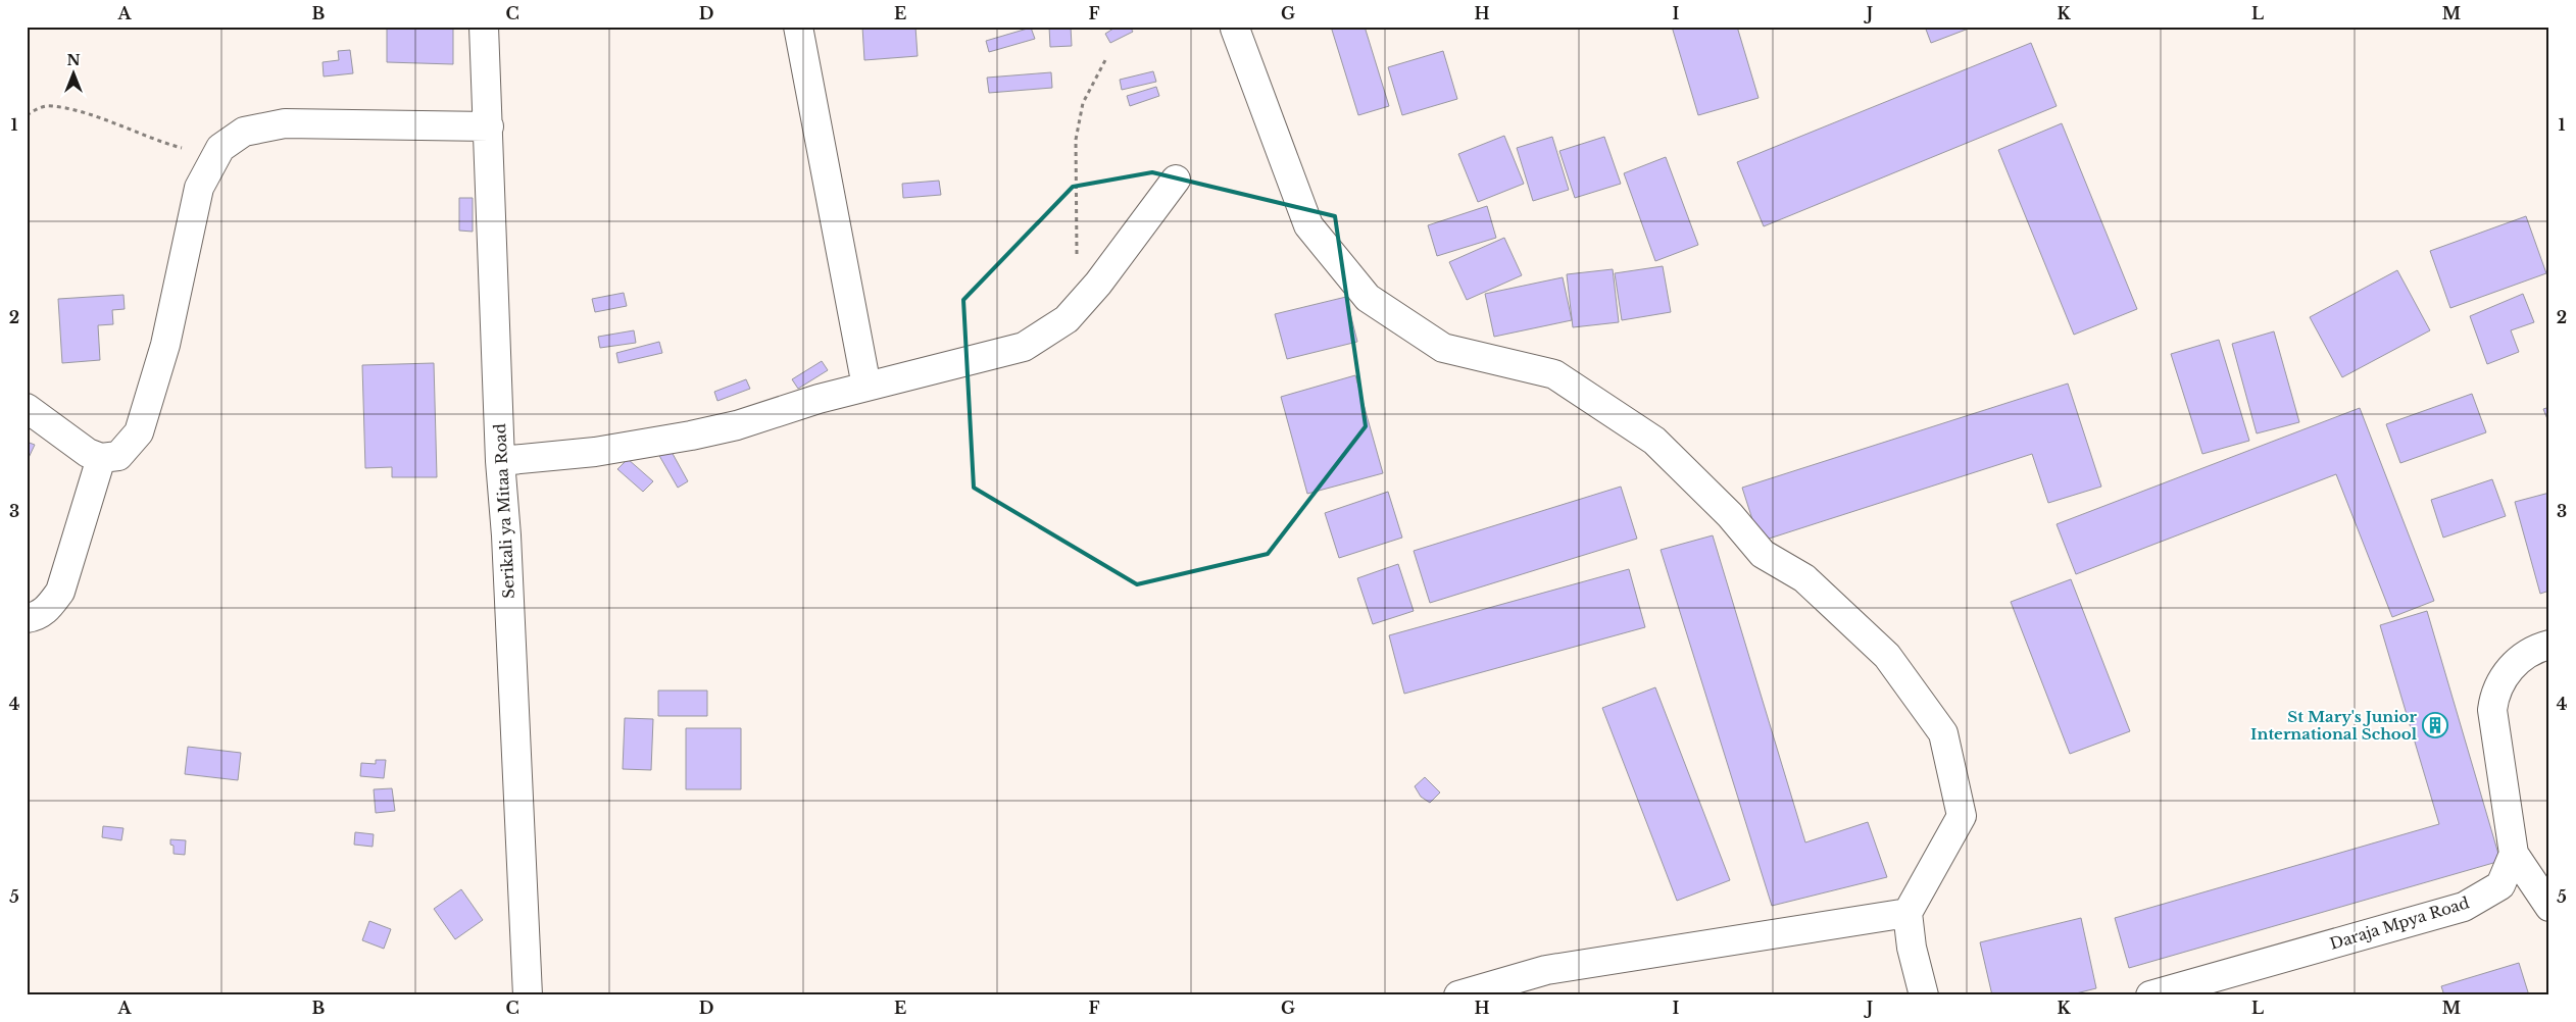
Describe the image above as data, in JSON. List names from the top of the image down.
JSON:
{
  "streets": {
    "street": ["Serikali ya Mitaa Road", "Daraja Mpya Road"]
  },
  "places": {
    "building": ["St Mary's Junior International School"]
  },
  "north": "top",
  "grid": {
    "columns": [
      "A",
      "B",
      "C",
      "D",
      "E",
      "F",
      "G",
      "H",
      "I",
      "J",
      "K",
      "L",
      "M"
    ],
    "rows": [
      "1",
      "2",
      "3",
      "4",
      "5"
    ]
  }
}
